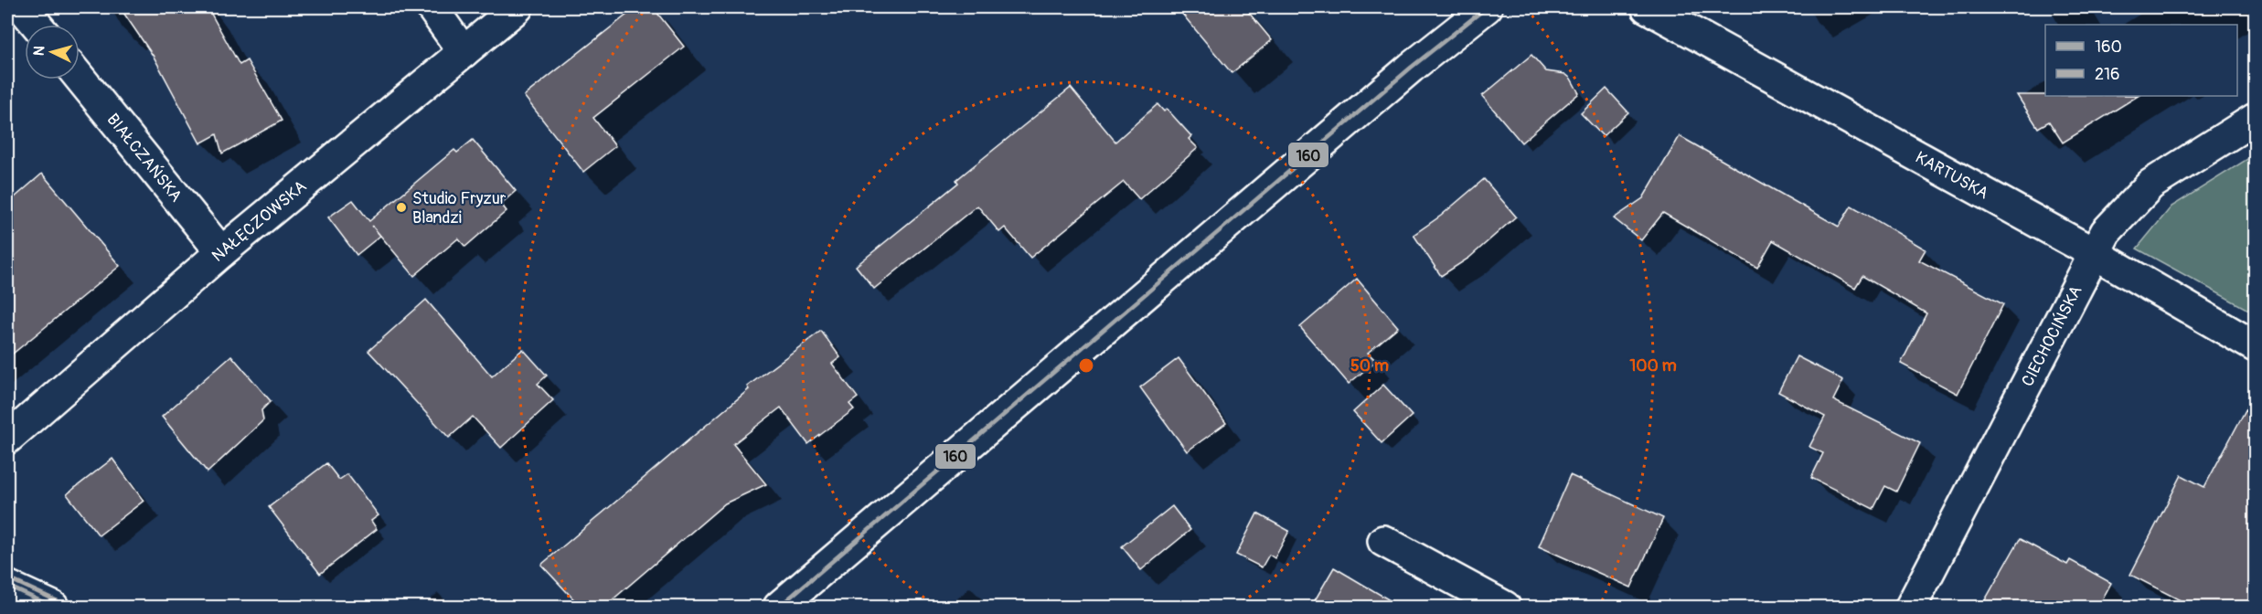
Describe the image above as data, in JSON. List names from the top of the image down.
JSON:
{
  "streets": {
    "street": [
      "BIAŁCZAŃSKA",
      "KARTUSKA",
      "NAŁĘCZOWSKA",
      "CIECHOCIŃSKA"
    ]
  },
  "crossings": [
    ["BIAŁCZAŃSKA", "NAŁĘCZOWSKA"],
    ["KARTUSKA", "CIECHOCIŃSKA"]
  ],
  "places": ["Studio Fryzur Blandzi"],
  "lines": ["transit line 160", "transit line 216"],
  "legend": ["160", "216"],
  "north": "left",
  "rings": ["50 m", "100 m"]
}
